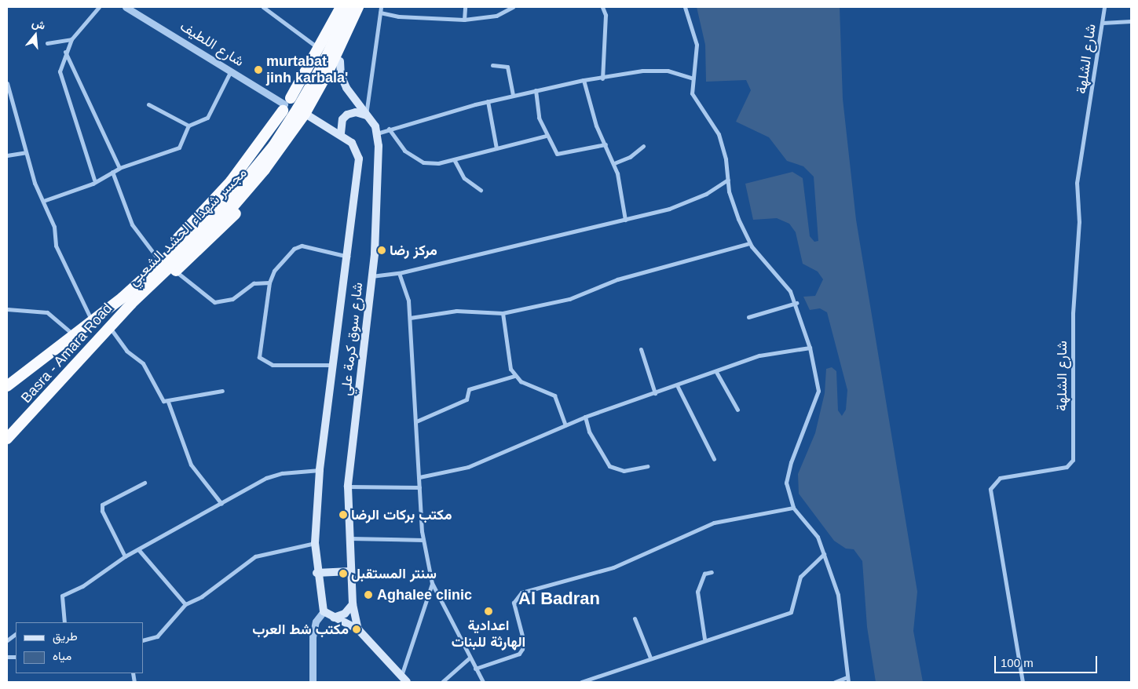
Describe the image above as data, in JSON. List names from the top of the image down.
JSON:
{
  "streets": {
    "highway": ["مجسر شهداء الحشد الشعبي", "Basra - Amara Road"],
    "main road": ["شارع سوق كرمة علي"],
    "street": ["شارع اللطيف", "شارع الشلهة"]
  },
  "crossings": [
    ["مجسر شهداء الحشد الشعبي", "Basra - Amara Road"]
  ],
  "districts": ["Al Badran"],
  "places": [
    "murtabat jinh karbala'",
    "مركز رضا",
    "مكتب بركات الرضا",
    "سنتر المستقبل",
    "Aghalee clinic",
    "اعدادية الهارثة للبنات",
    "مكتب شط العرب"
  ],
  "legend": ["طريق", "مياه"],
  "scale_bar": "100 m",
  "north": "top"
}
